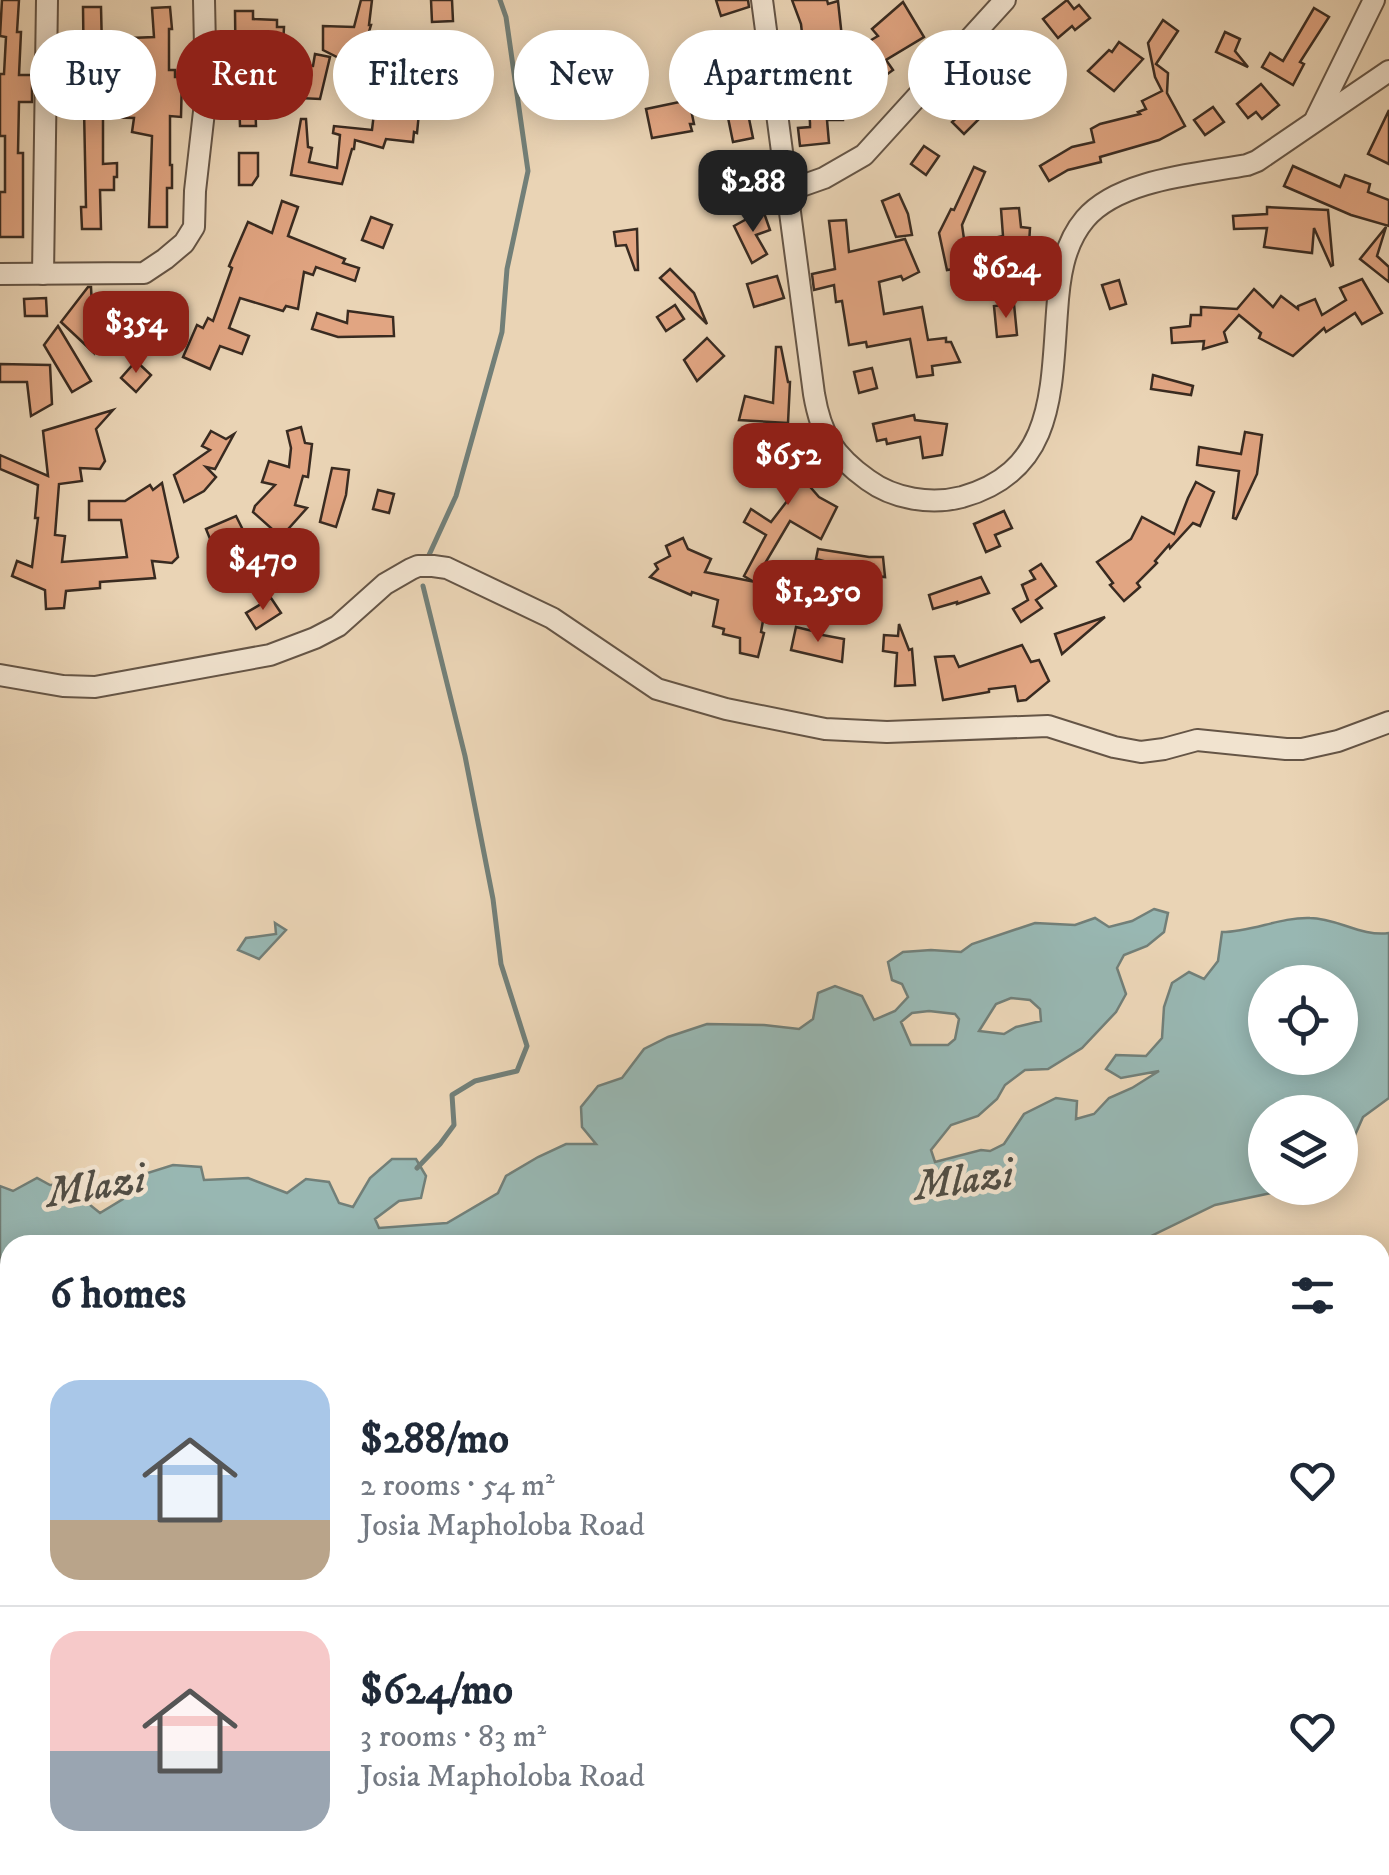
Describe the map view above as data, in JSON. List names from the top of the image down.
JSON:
{
  "water": ["Mlazi"],
  "page": {
    "chip": [
      "Buy",
      "Rent",
      "Filters",
      "New",
      "Apartment",
      "House"
    ],
    "price": [
      "$288",
      "$624",
      "$354",
      "$652",
      "$470",
      "$1,250"
    ],
    "heading": "6 homes",
    "list": [
      {
        "name": "$288/mo",
        "note": "2 rooms · 54 m² · Josia Mapholoba Road"
      },
      {
        "name": "$624/mo",
        "note": "3 rooms · 83 m² · Josia Mapholoba Road"
      }
    ]
  }
}
